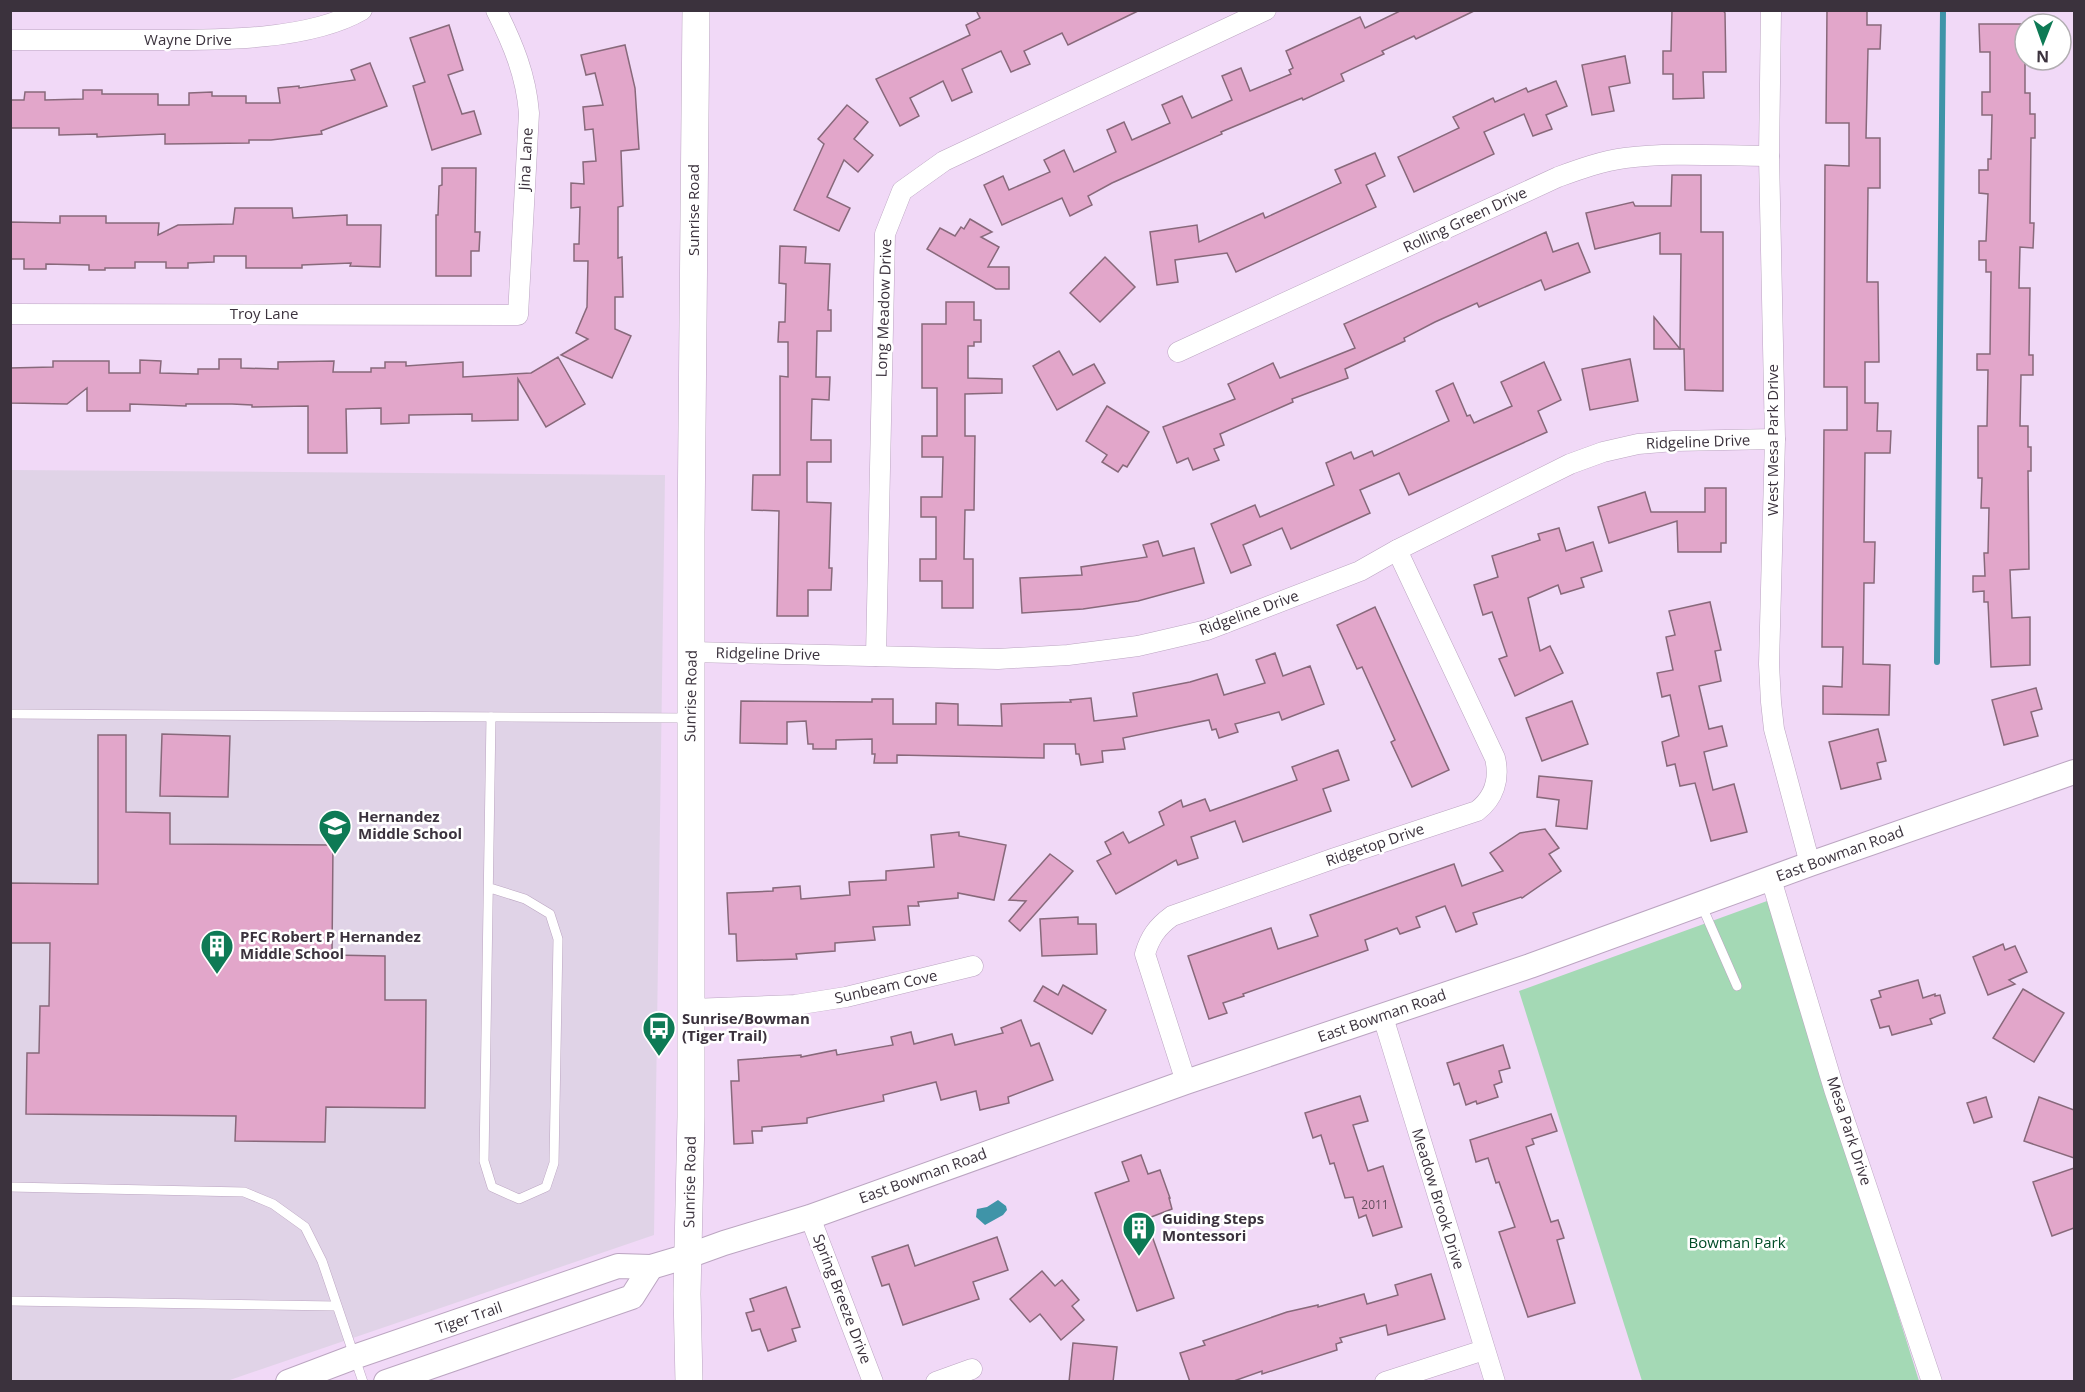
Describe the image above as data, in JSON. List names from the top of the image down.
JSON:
{
  "streets": {
    "main road": ["Sunrise Road"],
    "street": [
      "Wayne Drive",
      "Jina Lane",
      "Rolling Green Drive",
      "Long Meadow Drive",
      "Troy Lane",
      "West Mesa Park Drive",
      "Ridgeline Drive",
      "Ridgetop Drive",
      "East Bowman Road",
      "Sunbeam Cove",
      "Mesa Park Drive",
      "Meadow Brook Drive",
      "Spring Breeze Drive",
      "Tiger Trail"
    ]
  },
  "crossings": [
    ["Jina Lane", "Troy Lane"],
    ["Sunrise Road", "Ridgeline Drive"],
    ["Sunrise Road", "East Bowman Road"],
    ["Sunrise Road", "Sunbeam Cove"],
    ["Sunrise Road", "Tiger Trail"],
    ["Rolling Green Drive", "West Mesa Park Drive"],
    ["Long Meadow Drive", "Ridgeline Drive"],
    ["West Mesa Park Drive", "Ridgeline Drive"],
    ["West Mesa Park Drive", "East Bowman Road"],
    ["Ridgeline Drive", "Ridgetop Drive"],
    ["Ridgetop Drive", "East Bowman Road"],
    ["East Bowman Road", "Mesa Park Drive"],
    ["East Bowman Road", "Meadow Brook Drive"],
    ["East Bowman Road", "Spring Breeze Drive"],
    ["East Bowman Road", "Tiger Trail"]
  ],
  "parks": ["Bowman Park"],
  "places": {
    "school or university": ["Hernandez Middle School"],
    "building": ["PFC Robert P Hernandez Middle School", "Guiding Steps Montessori"],
    "bus stop": ["Sunrise/Bowman (Tiger Trail)"]
  },
  "house_numbers": ["2011"],
  "north": "bottom"
}
